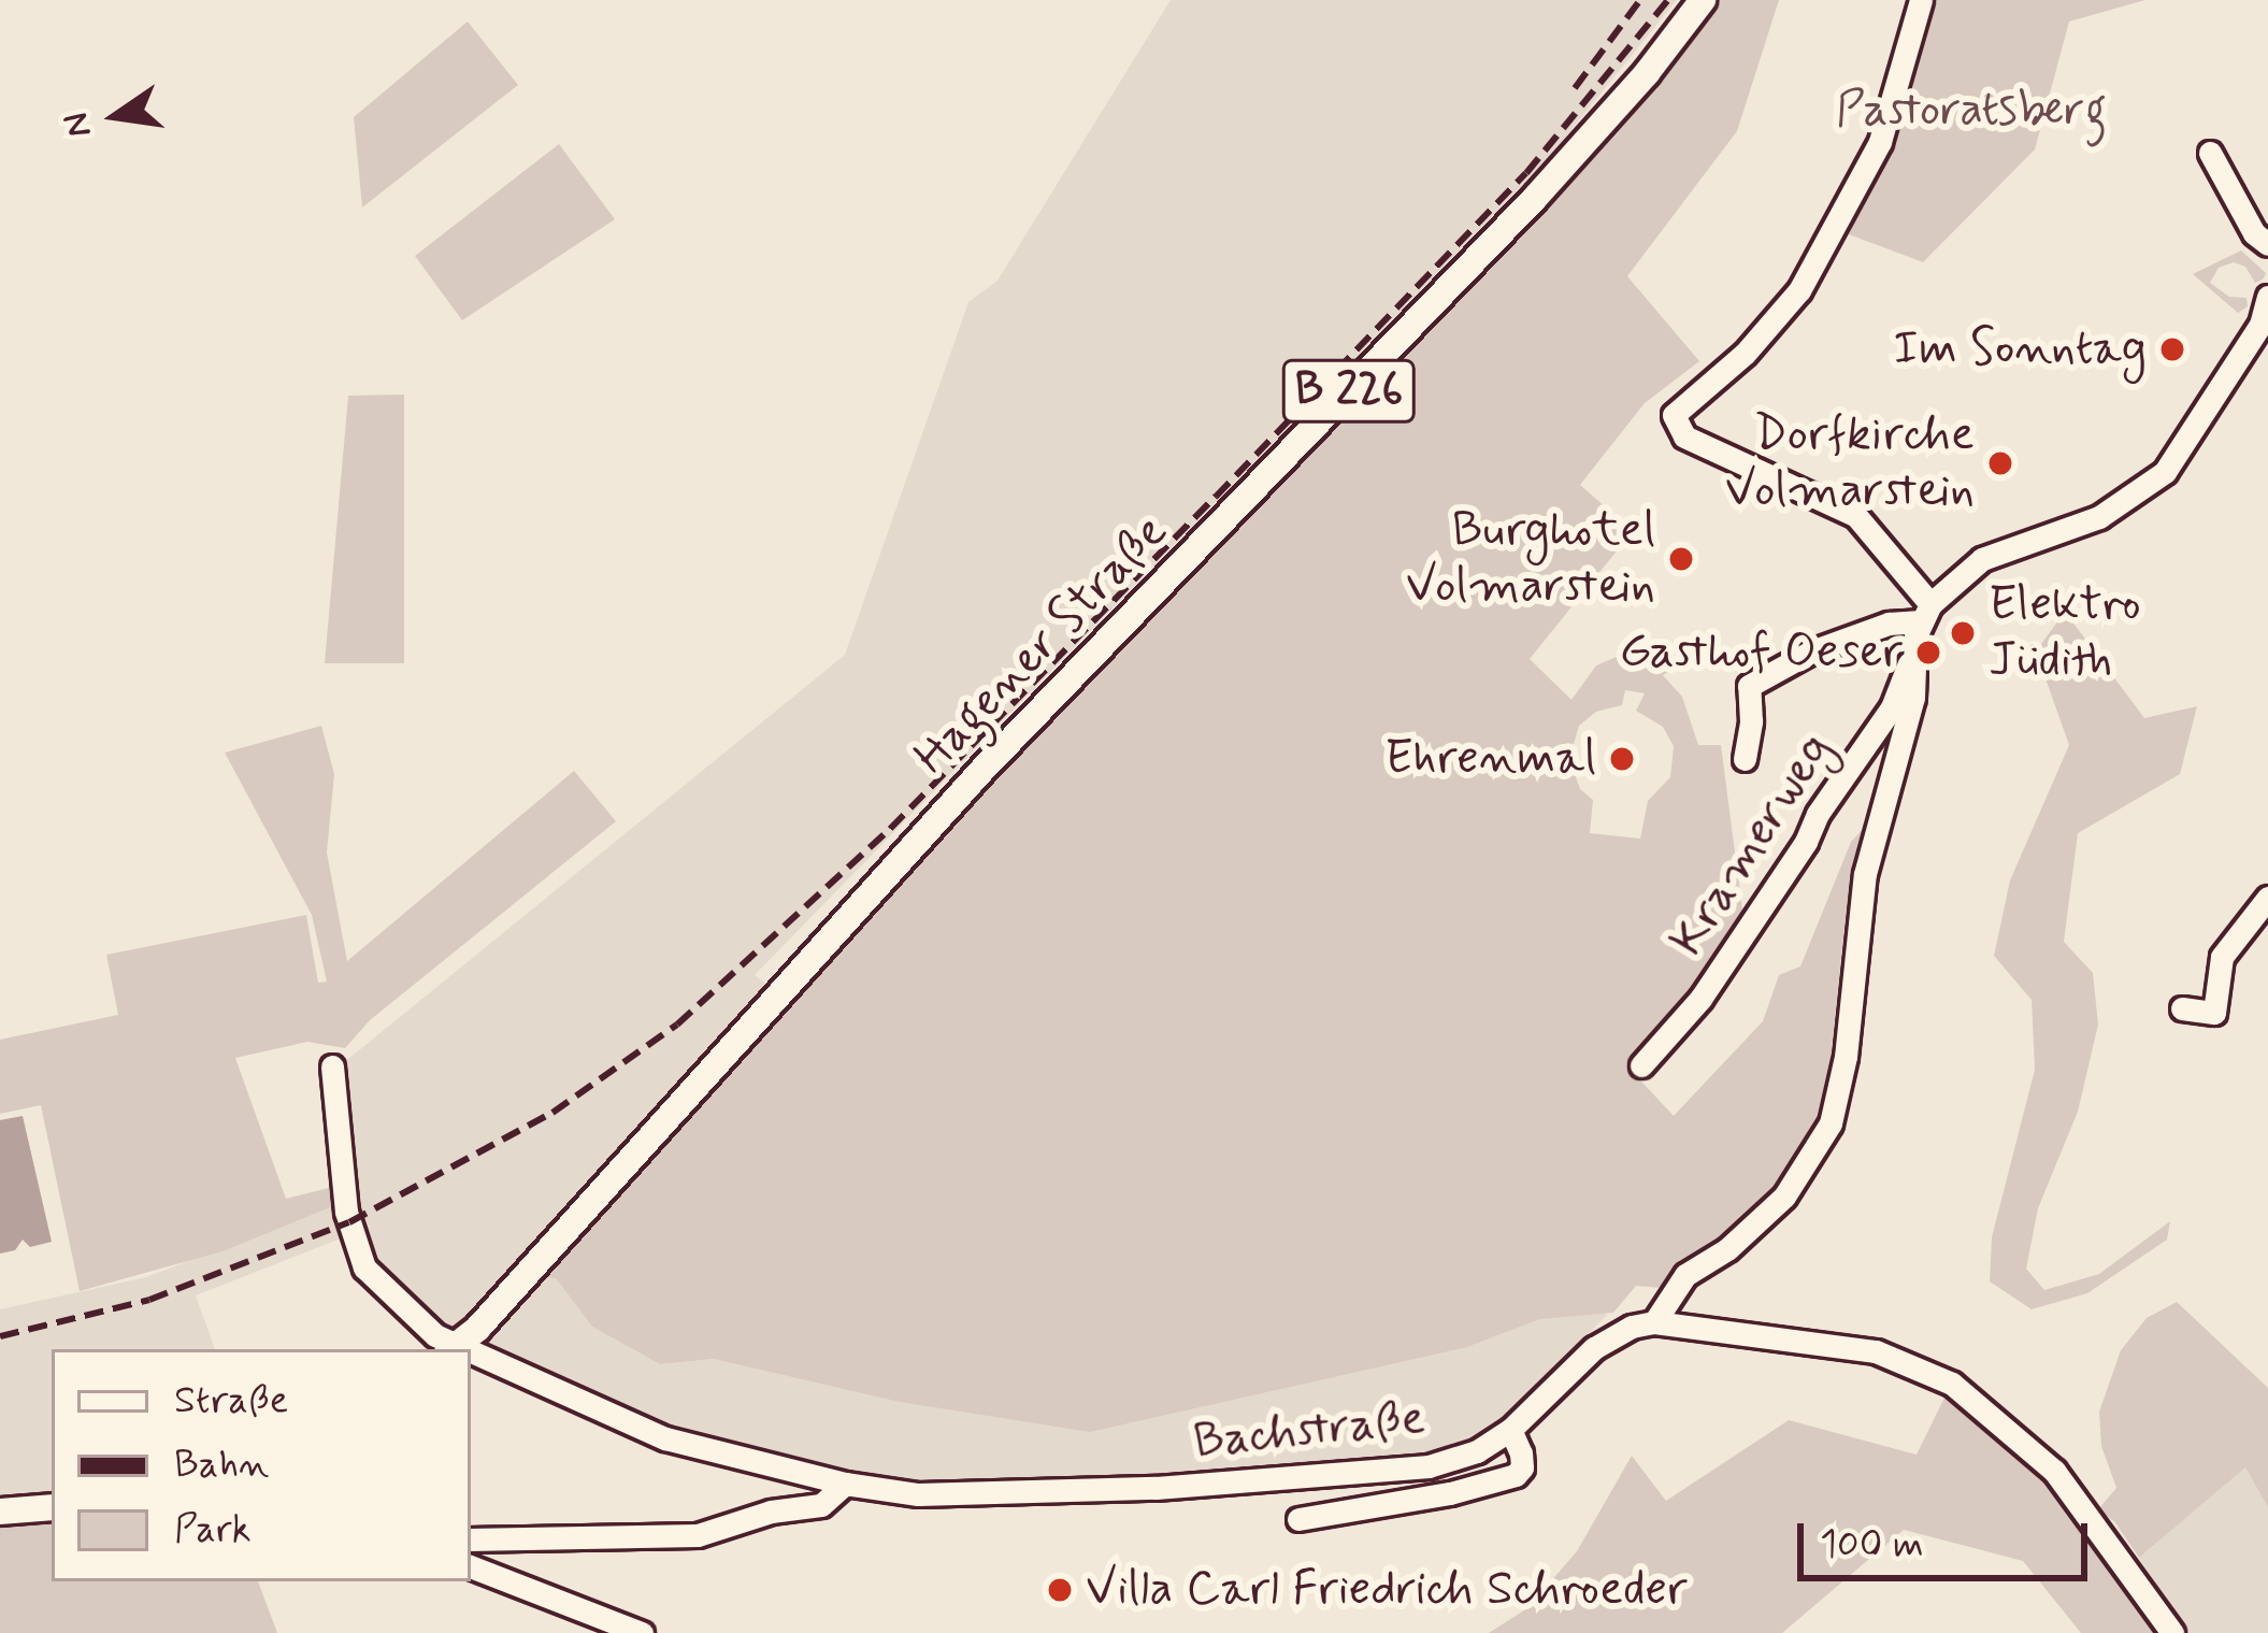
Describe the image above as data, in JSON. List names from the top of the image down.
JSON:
{
  "streets": {
    "main road": ["B 226", "Hagener Straße"],
    "street": ["Kramerweg", "Bachstraße"]
  },
  "crossings": [
    ["Hagener Straße", "Bachstraße"]
  ],
  "parks": ["Pastoratsberg"],
  "places": [
    "Im Sonntag",
    "Dorfkirche Volmarstein",
    "Burghotel Volmarstein",
    "Elektro Jüdith",
    "Gasthof Oeser",
    "Ehrenmal",
    "Villa Carl Friedrich Schroeder"
  ],
  "legend": ["Straße", "Bahn", "Park"],
  "scale_bar": "100 m",
  "north": "left"
}
